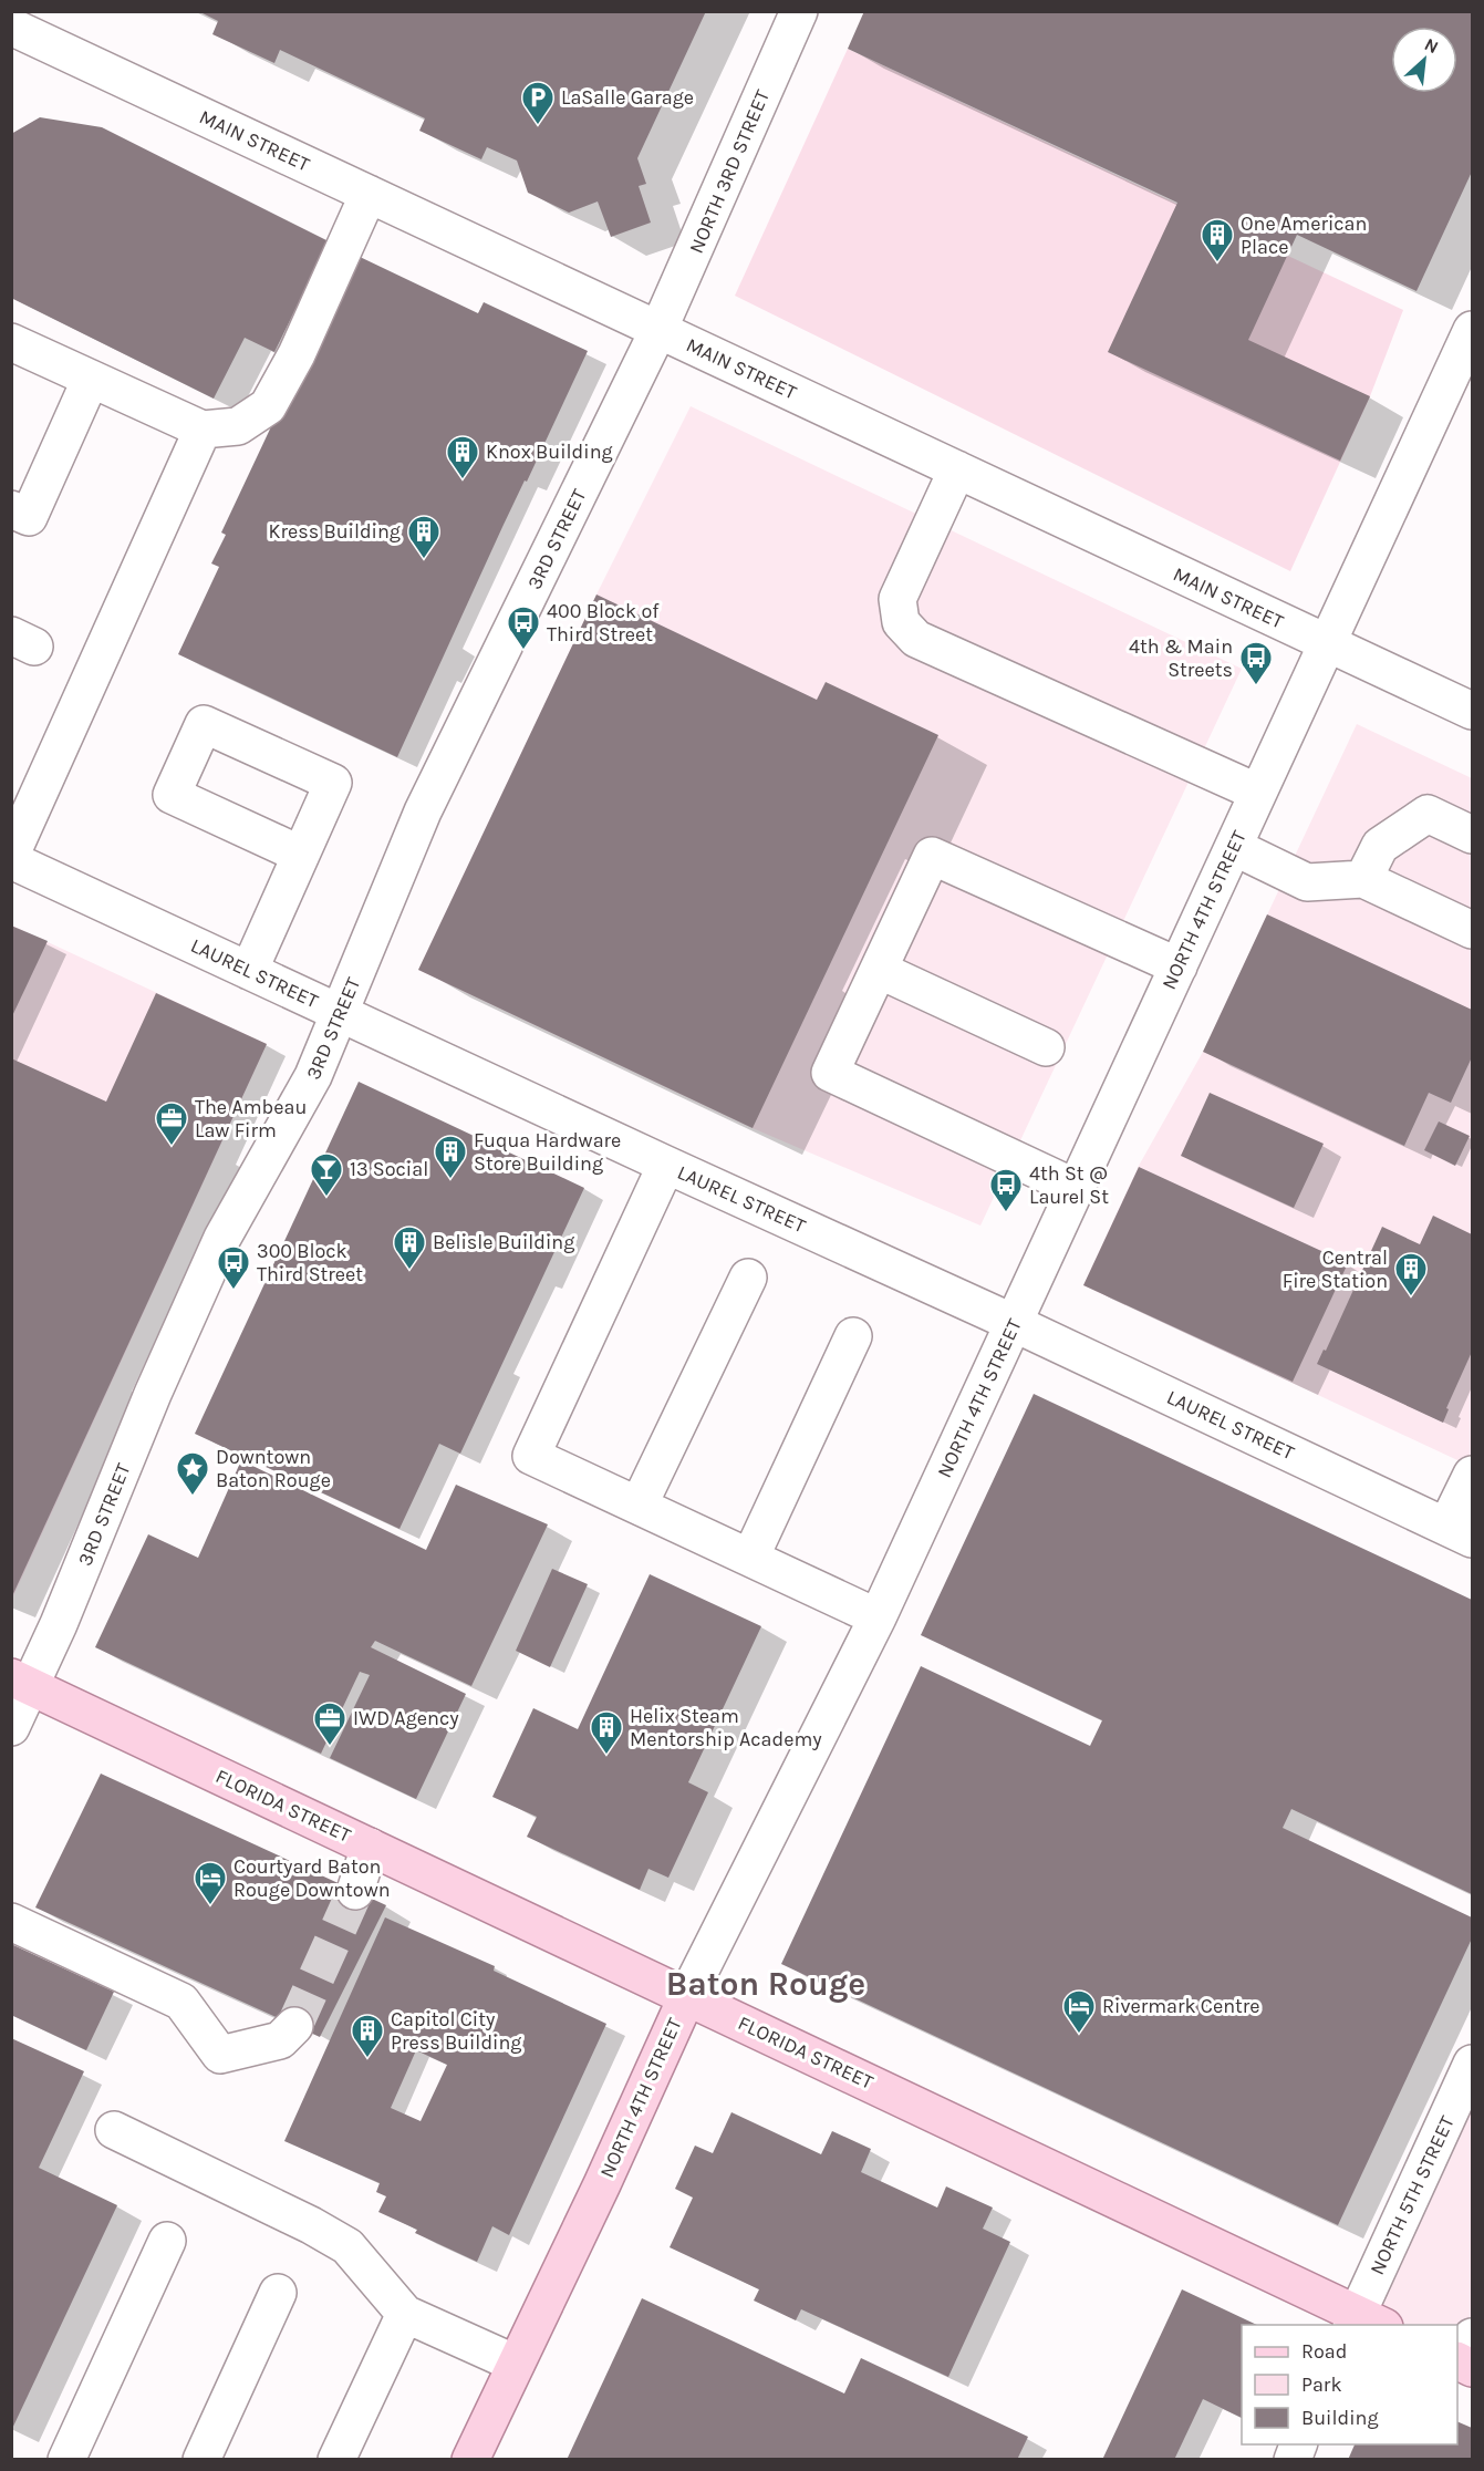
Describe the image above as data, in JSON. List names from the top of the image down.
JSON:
{
  "streets": {
    "main road": ["NORTH 4TH STREET", "FLORIDA STREET"],
    "street": [
      "MAIN STREET",
      "NORTH 3RD STREET",
      "3RD STREET",
      "LAUREL STREET",
      "NORTH 5TH STREET"
    ]
  },
  "crossings": [
    ["MAIN STREET", "NORTH 3RD STREET"],
    ["MAIN STREET", "3RD STREET"],
    ["MAIN STREET", "NORTH 4TH STREET"],
    ["NORTH 3RD STREET", "3RD STREET"],
    ["3RD STREET", "LAUREL STREET"],
    ["3RD STREET", "FLORIDA STREET"],
    ["NORTH 4TH STREET", "LAUREL STREET"],
    ["NORTH 4TH STREET", "FLORIDA STREET"],
    ["FLORIDA STREET", "NORTH 5TH STREET"]
  ],
  "districts": ["Baton Rouge"],
  "places": {
    "parking": ["LaSalle Garage"],
    "building": [
      "One American Place",
      "Knox Building",
      "Kress Building",
      "Fuqua Hardware Store Building",
      "Belisle Building",
      "Central Fire Station",
      "Helix Steam Mentorship Academy",
      "Capitol City Press Building"
    ],
    "bus stop": [
      "400 Block of Third Street",
      "4th & Main Streets",
      "4th St @ Laurel St",
      "300 Block Third Street"
    ],
    "office": ["The Ambeau Law Firm", "IWD Agency"],
    "bar": ["13 Social"],
    "place": ["Downtown Baton Rouge"],
    "hotel": ["Courtyard Baton Rouge Downtown", "Rivermark Centre"]
  },
  "legend": ["Road", "Park", "Building"],
  "north": "top right"
}
